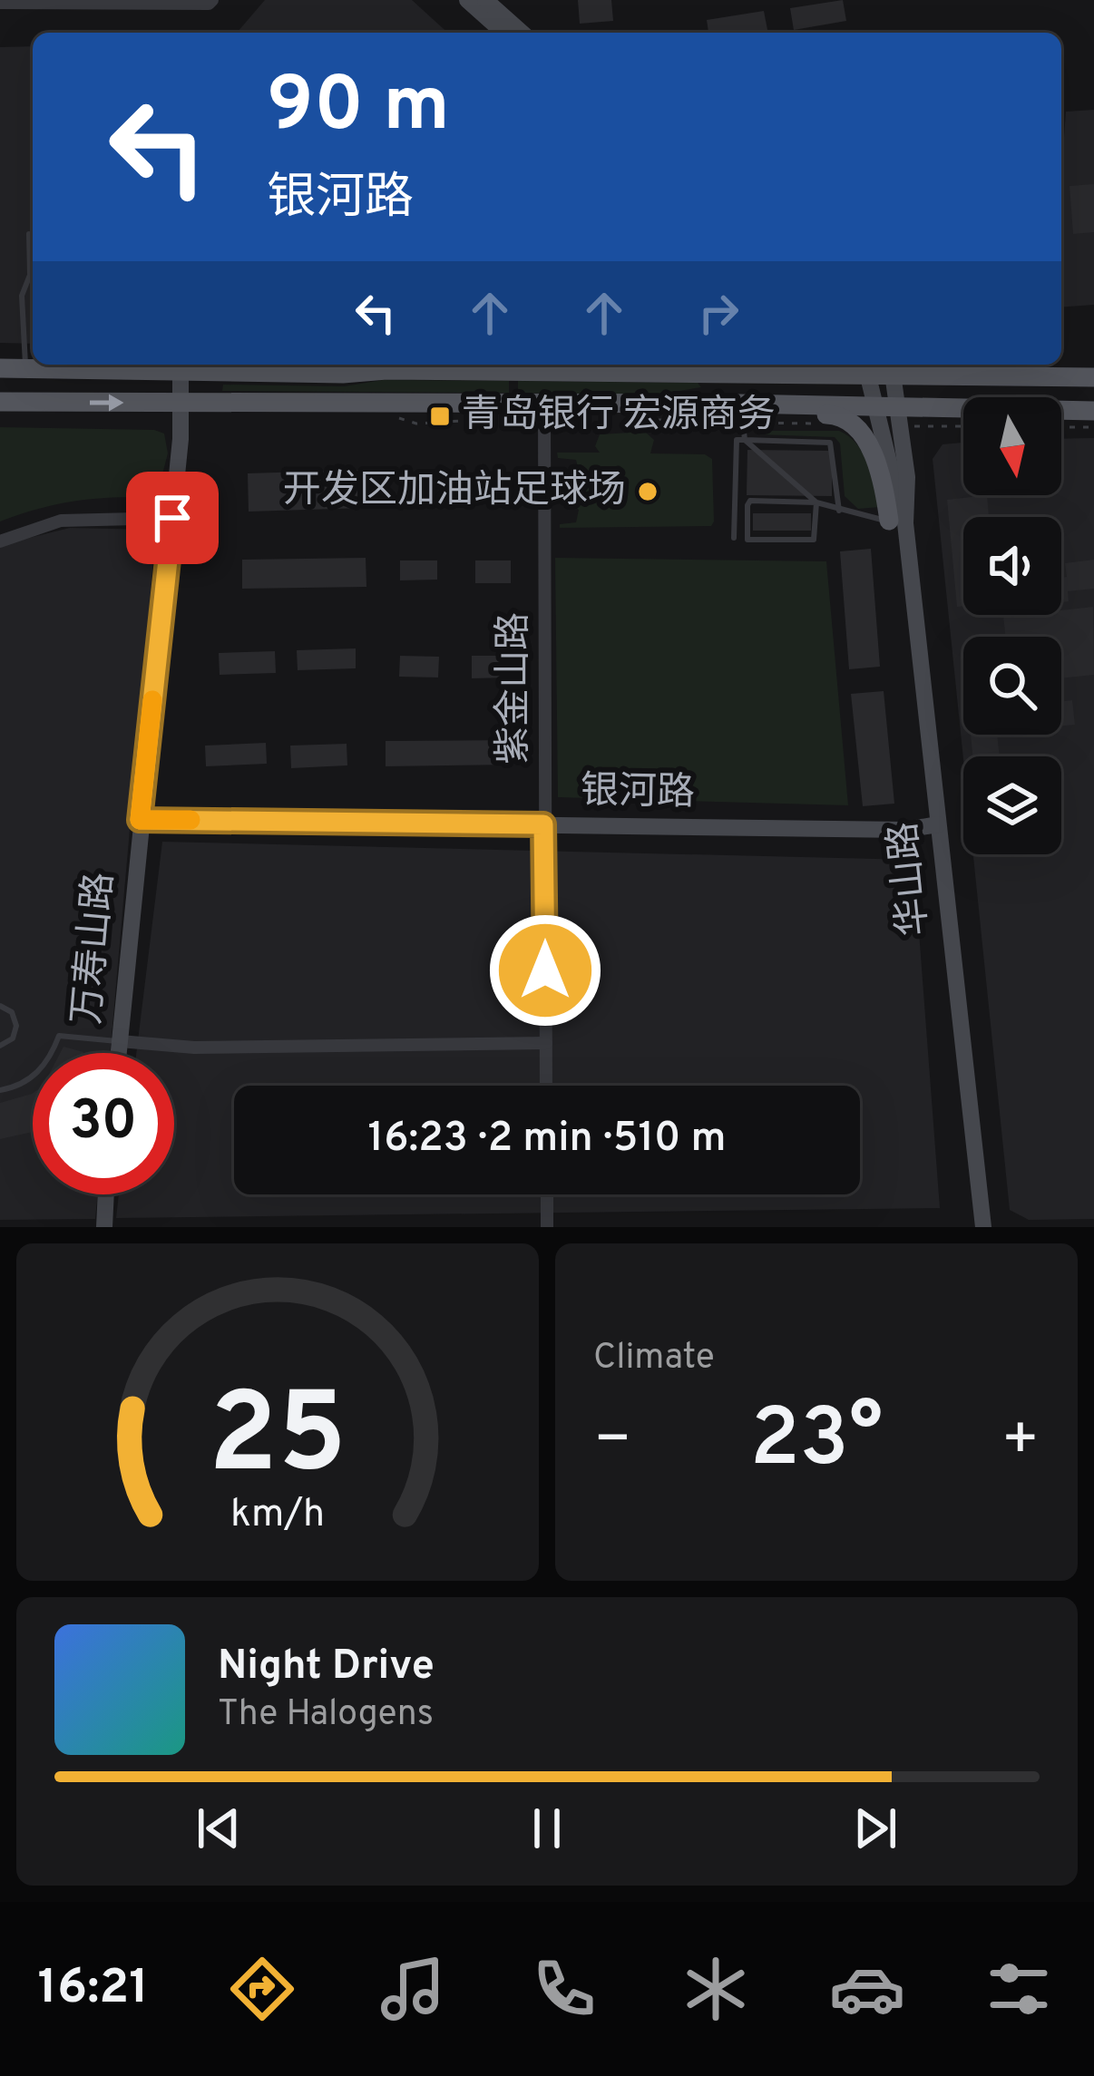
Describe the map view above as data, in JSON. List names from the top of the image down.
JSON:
{
  "streets": {
    "street": [
      "紫金山路",
      "银河路",
      "华山路",
      "万寿山路"
    ]
  },
  "crossings": [
    ["紫金山路", "银河路"],
    ["银河路", "华山路"],
    ["银河路", "万寿山路"]
  ],
  "places": {
    "transit": ["青岛银行 宏源商务"],
    "other": ["开发区加油站足球场"]
  },
  "north": "bottom",
  "page": {
    "turn": ["90 m", "银河路"],
    "limit": "30",
    "trip": "16:23 · 2 min · 510 m",
    "tile": "Climate",
    "heat": ["−", "23°", "+"],
    "song": ["Night Drive", "The Halogens"],
    "tabs": "16:21",
    "gauge": ["25", "km/h"]
  }
}
